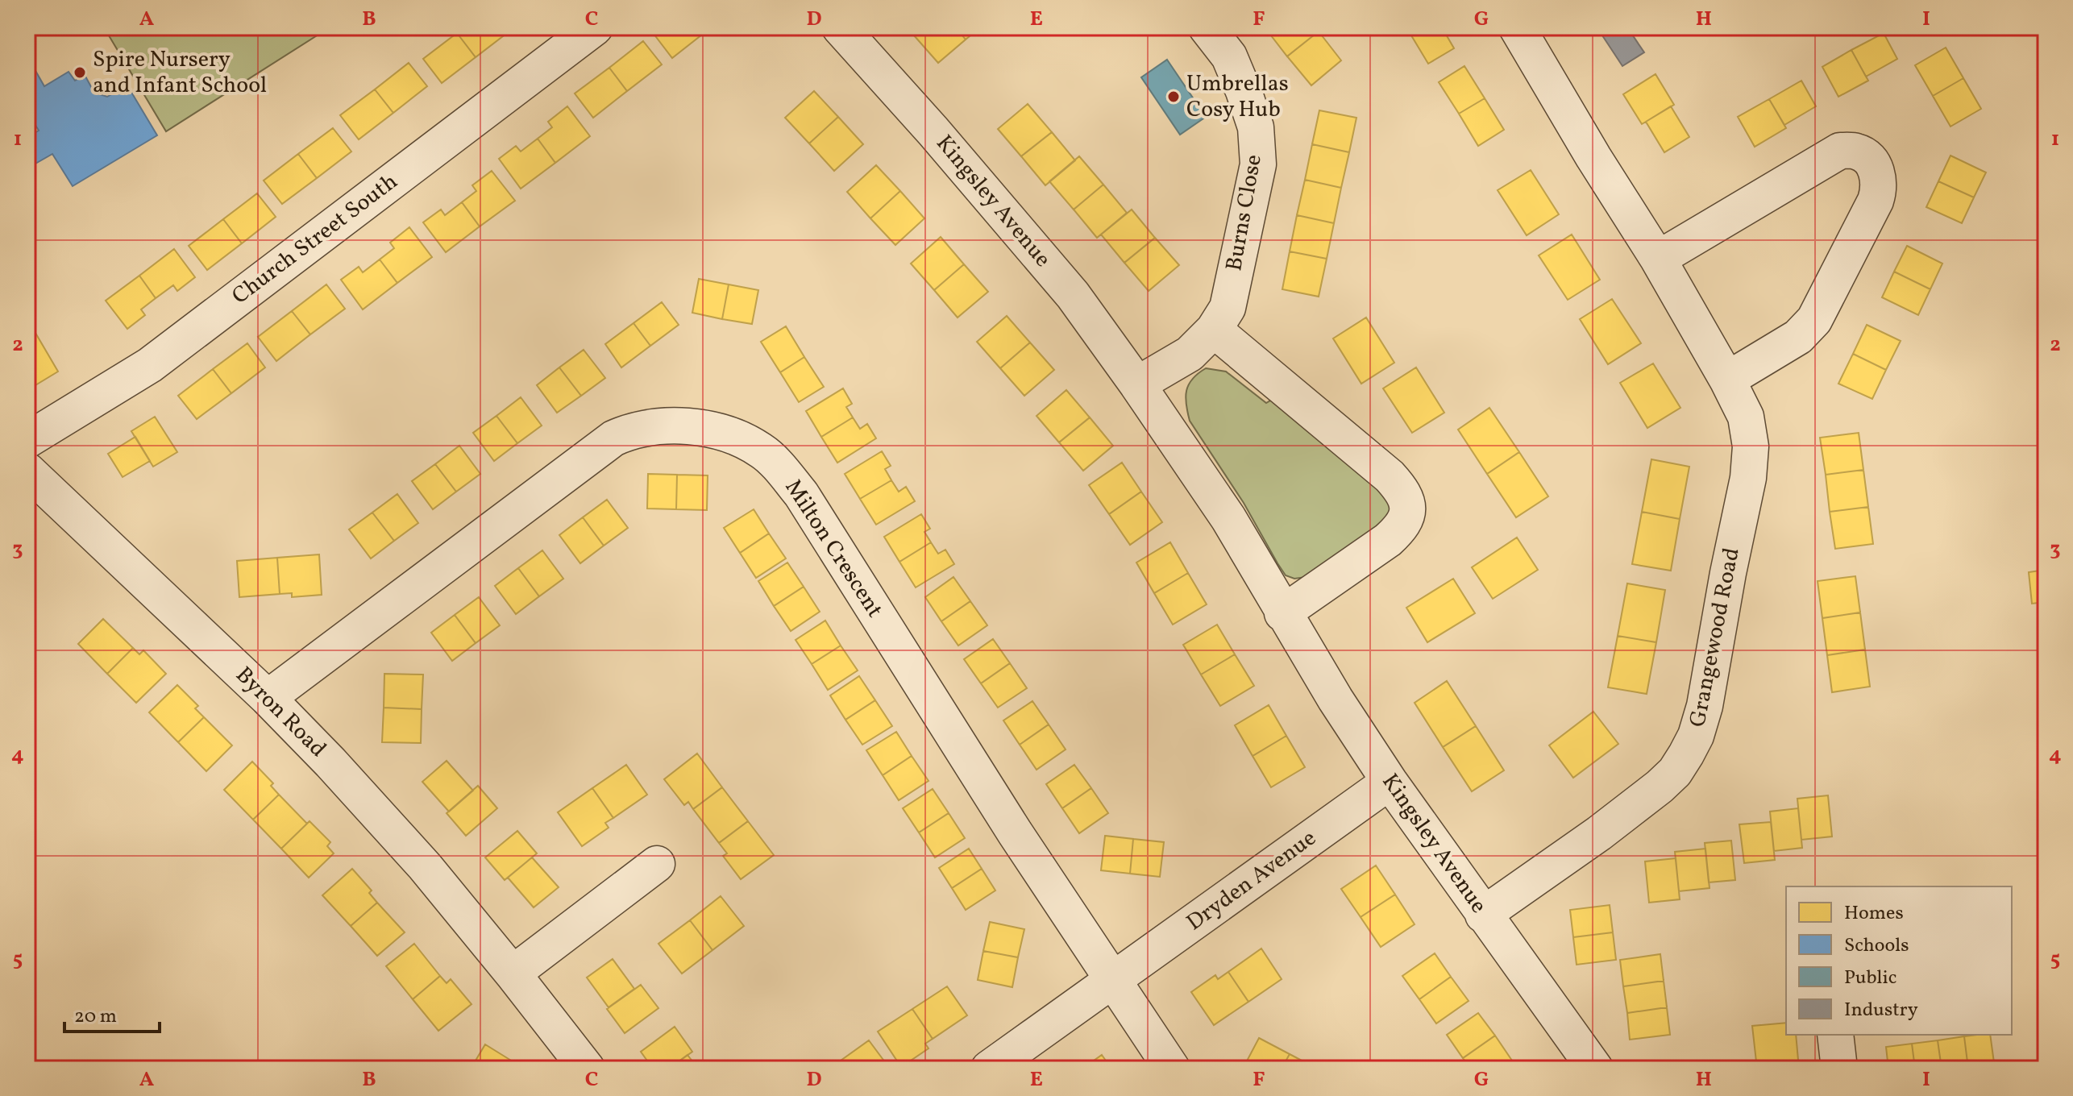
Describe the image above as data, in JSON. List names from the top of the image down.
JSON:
{
  "streets": {
    "street": [
      "Kingsley Avenue",
      "Burns Close",
      "Church Street South",
      "Milton Crescent",
      "Grangewood Road",
      "Byron Road",
      "Dryden Avenue"
    ]
  },
  "crossings": [
    ["Kingsley Avenue", "Grangewood Road"],
    ["Kingsley Avenue", "Dryden Avenue"],
    ["Milton Crescent", "Byron Road"],
    ["Milton Crescent", "Dryden Avenue"]
  ],
  "places": ["Spire Nursery and Infant School", "Umbrellas Cosy Hub"],
  "legend": [
    "Homes",
    "Schools",
    "Public",
    "Industry"
  ],
  "scale_bar": "20 m",
  "grid": {
    "columns": [
      "A",
      "B",
      "C",
      "D",
      "E",
      "F",
      "G",
      "H",
      "I"
    ],
    "rows": [
      "1",
      "2",
      "3",
      "4",
      "5"
    ]
  }
}
